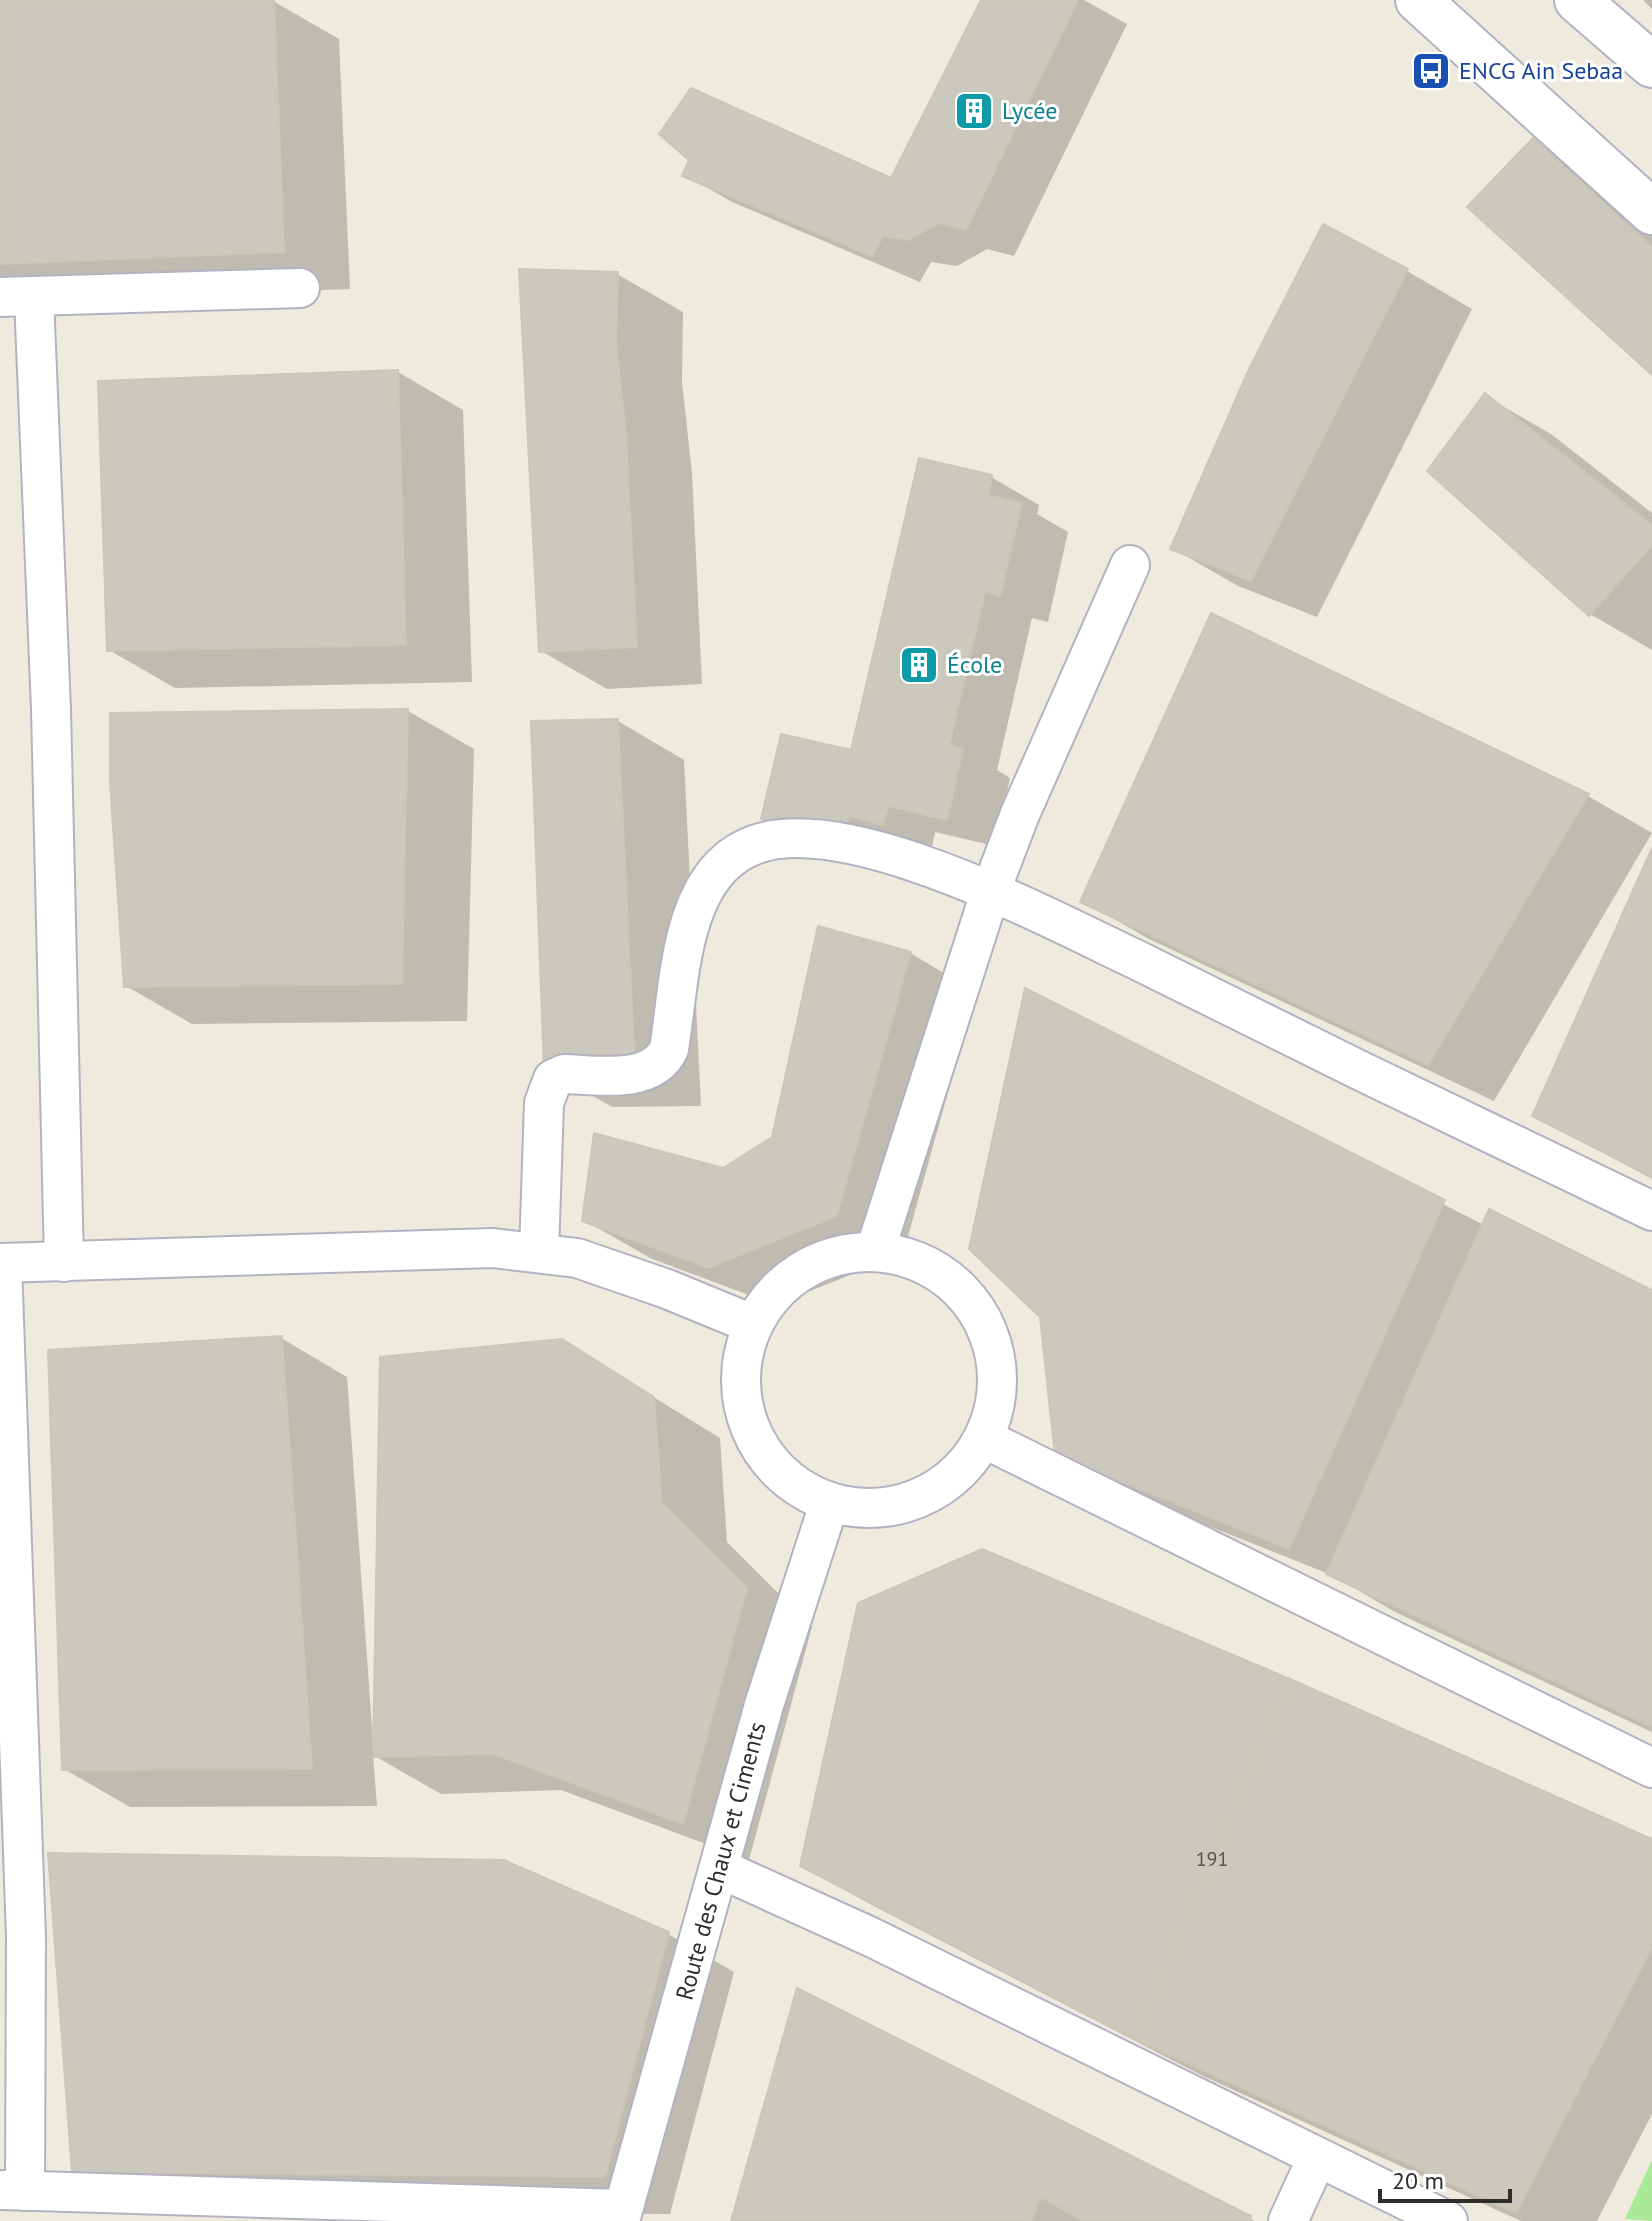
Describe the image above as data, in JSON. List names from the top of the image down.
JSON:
{
  "streets": {
    "street": ["Route des Chaux et Ciments"]
  },
  "places": {
    "bus stop": ["ENCG Ain Sebaa"],
    "building": ["Lycée", "École"]
  },
  "house_numbers": ["191"],
  "scale_bar": "20 m"
}
